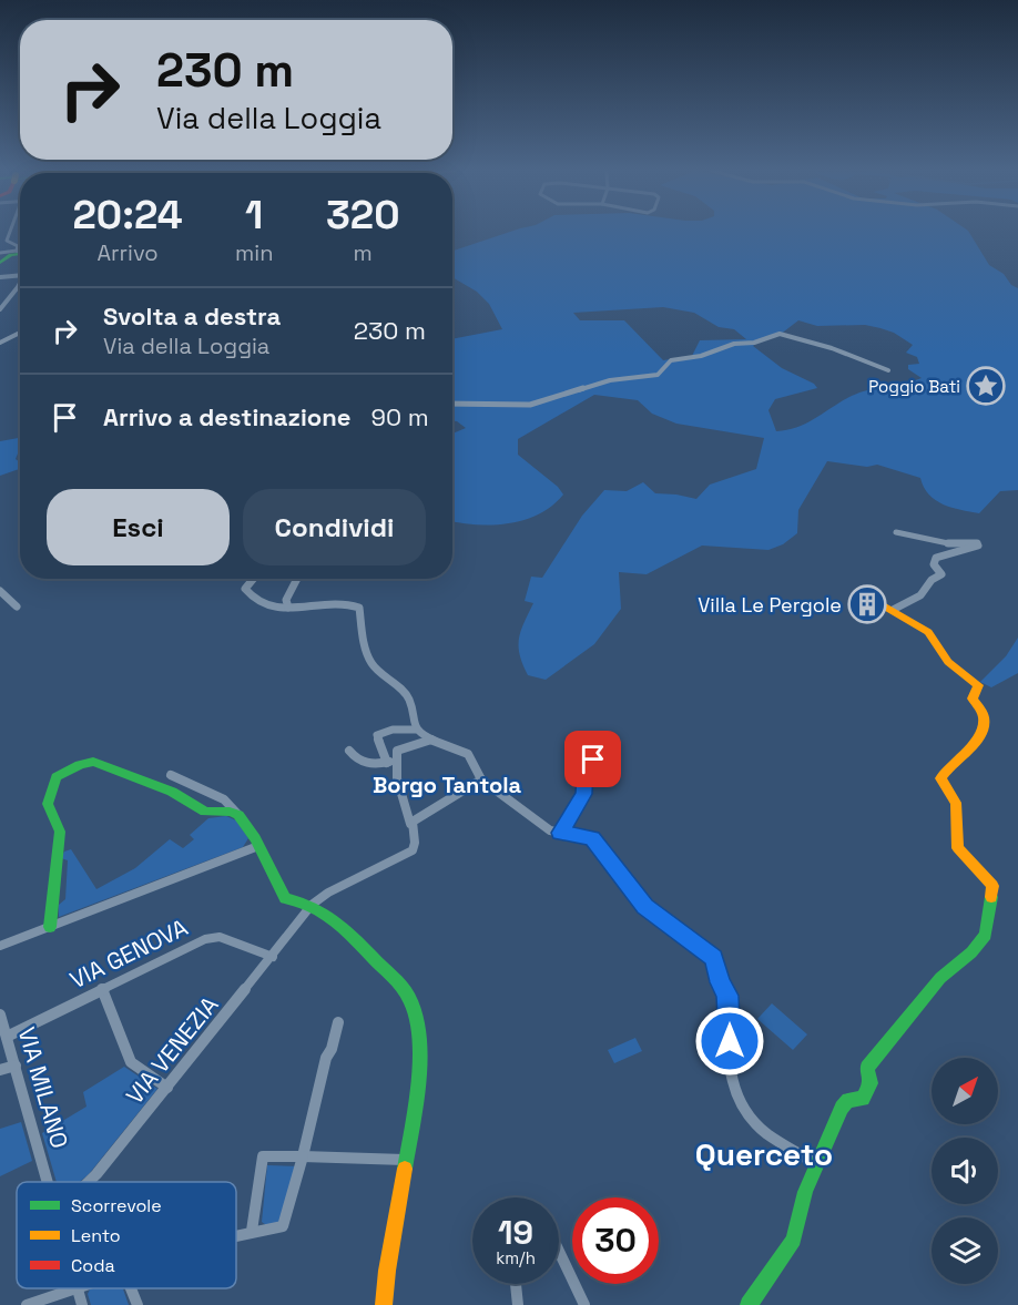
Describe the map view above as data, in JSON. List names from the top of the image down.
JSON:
{
  "streets": {
    "street": ["VIA GENOVA", "VIA VENEZIA", "VIA MILANO"]
  },
  "crossings": [
    ["VIA GENOVA", "VIA VENEZIA"],
    ["VIA GENOVA", "VIA MILANO"]
  ],
  "districts": ["Borgo Tantola", "Querceto"],
  "places": {
    "place": ["Poggio Bati"],
    "building": ["Villa Le Pergole"]
  },
  "legend": ["Scorrevole", "Lento", "Coda"],
  "north": "top right",
  "page": {
    "turn": ["230 m", "Via della Loggia"],
    "eta": [
      "20:24",
      "Arrivo",
      "1",
      "min",
      "320",
      "m"
    ],
    "list": [
      {
        "name": "Svolta a destra",
        "note": "Via della Loggia",
        "value": "230 m"
      },
      {
        "name": "Arrivo a destinazione",
        "value": "90 m"
      }
    ],
    "buttons": ["Esci", "Condividi"],
    "speed": "19 km/h",
    "limit": "30"
  }
}
